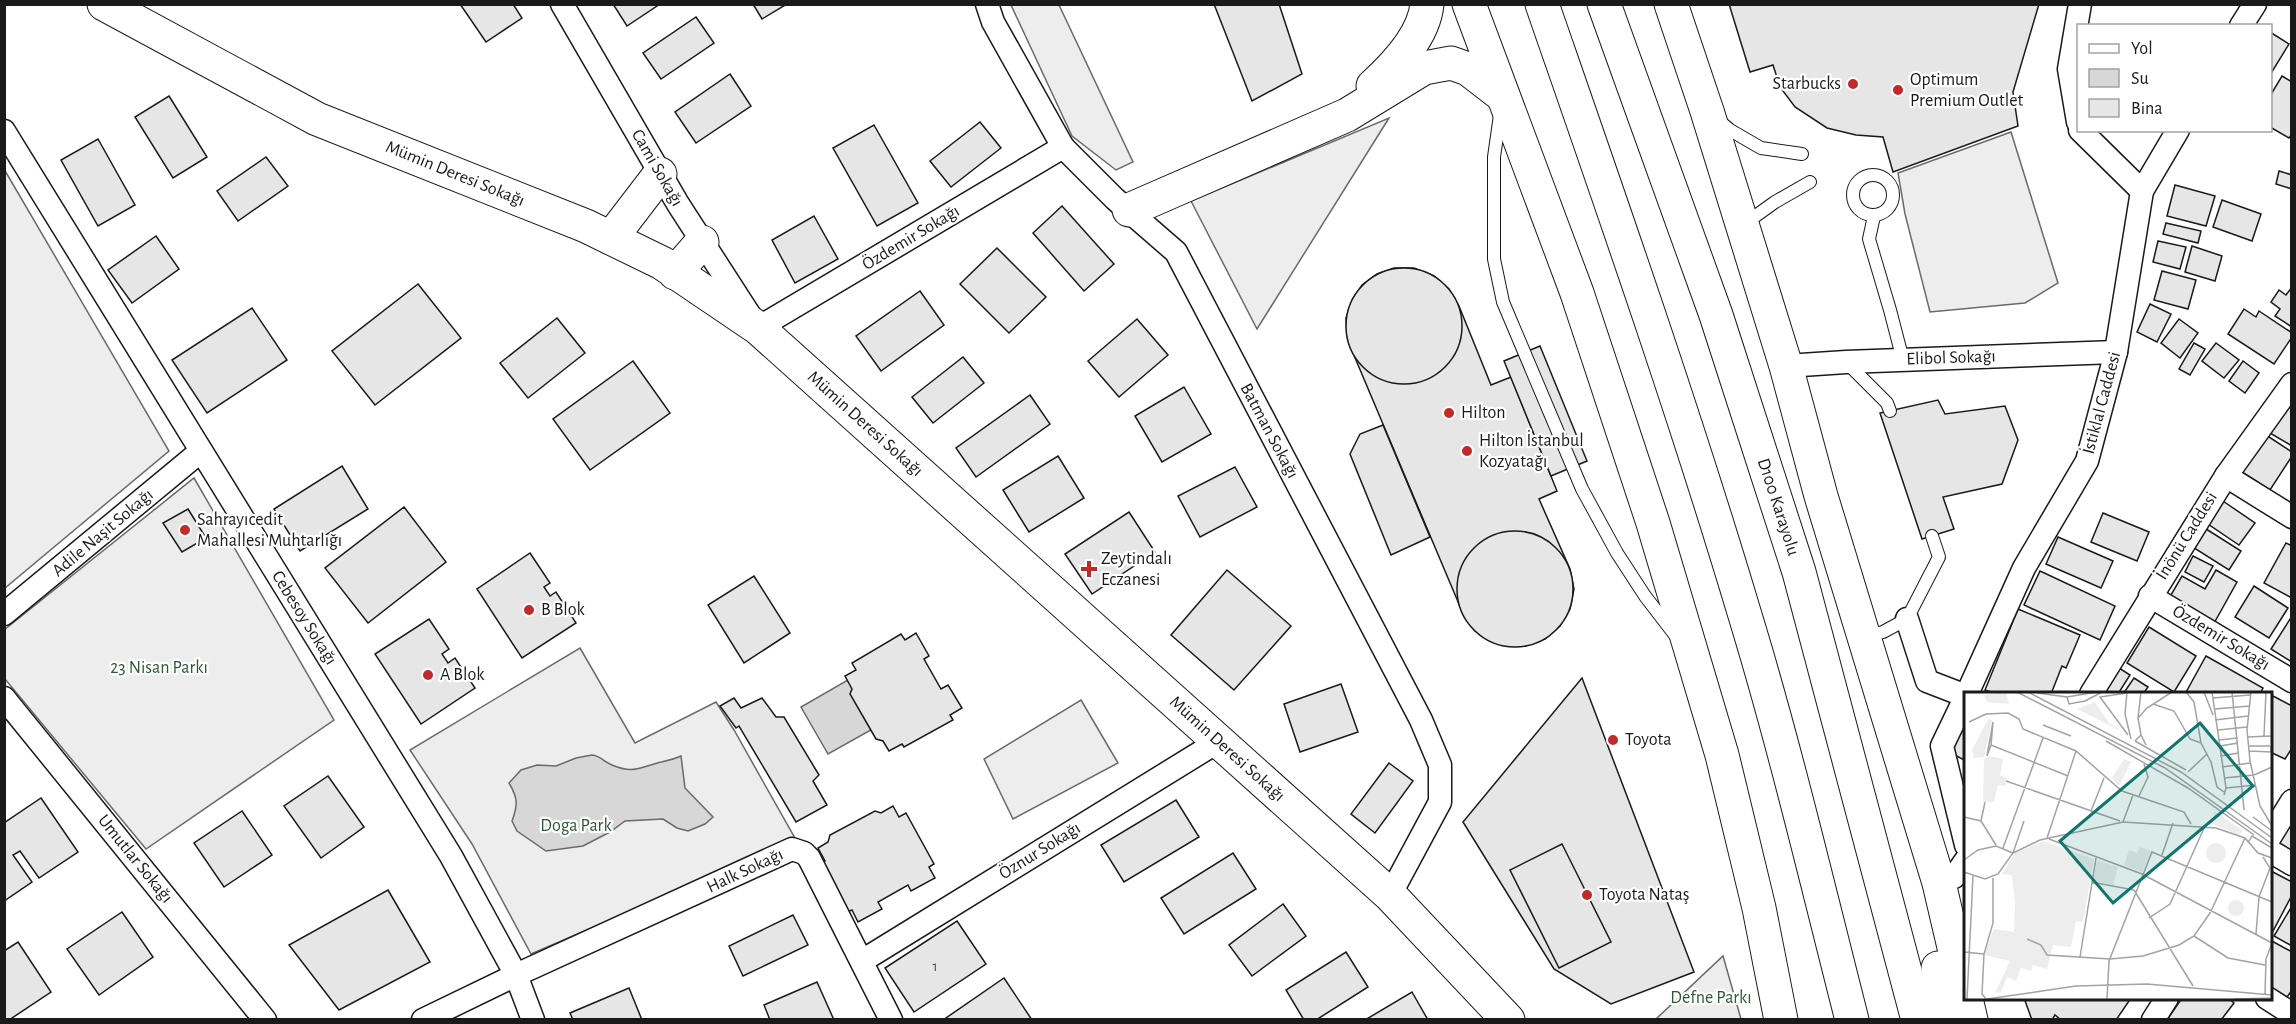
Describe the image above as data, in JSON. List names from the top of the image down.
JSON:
{
  "streets": {
    "main road": ["Mümin Deresi Sokağı", "D100 Karayolu"],
    "street": [
      "Cami Sokağı",
      "Özdemir Sokağı",
      "Elibol Sokağı",
      "İstiklal Caddesi",
      "Batman Sokağı",
      "Adile Naşit Sokağı",
      "İnönü Caddesi",
      "Cebesoy Sokağı",
      "Öznur Sokağı",
      "Umutlar Sokağı",
      "Halk Sokağı"
    ]
  },
  "crossings": [
    ["Cami Sokağı", "Mümin Deresi Sokağı"],
    ["Cami Sokağı", "Özdemir Sokağı"],
    ["Mümin Deresi Sokağı", "Özdemir Sokağı"],
    ["Mümin Deresi Sokağı", "Batman Sokağı"],
    ["Mümin Deresi Sokağı", "Öznur Sokağı"],
    ["Özdemir Sokağı", "Batman Sokağı"],
    ["Özdemir Sokağı", "İnönü Caddesi"],
    ["Elibol Sokağı", "İstiklal Caddesi"],
    ["Adile Naşit Sokağı", "Cebesoy Sokağı"],
    ["Cebesoy Sokağı", "Halk Sokağı"],
    ["Öznur Sokağı", "Halk Sokağı"]
  ],
  "parks": ["23 Nisan Parkı", "Doga Park", "Defne Parkı"],
  "places": {
    "other": [
      "Starbucks",
      "Optimum Premium Outlet",
      "Hilton",
      "Hilton İstanbul Kozyatağı",
      "Sahrayıcedit Mahallesi Muhtarlığı",
      "B Blok",
      "A Blok",
      "Toyota",
      "Toyota Nataş"
    ],
    "health": ["Zeytindalı Eczanesi"]
  },
  "house_numbers": ["1"],
  "legend": ["Yol", "Su", "Bina"]
}
